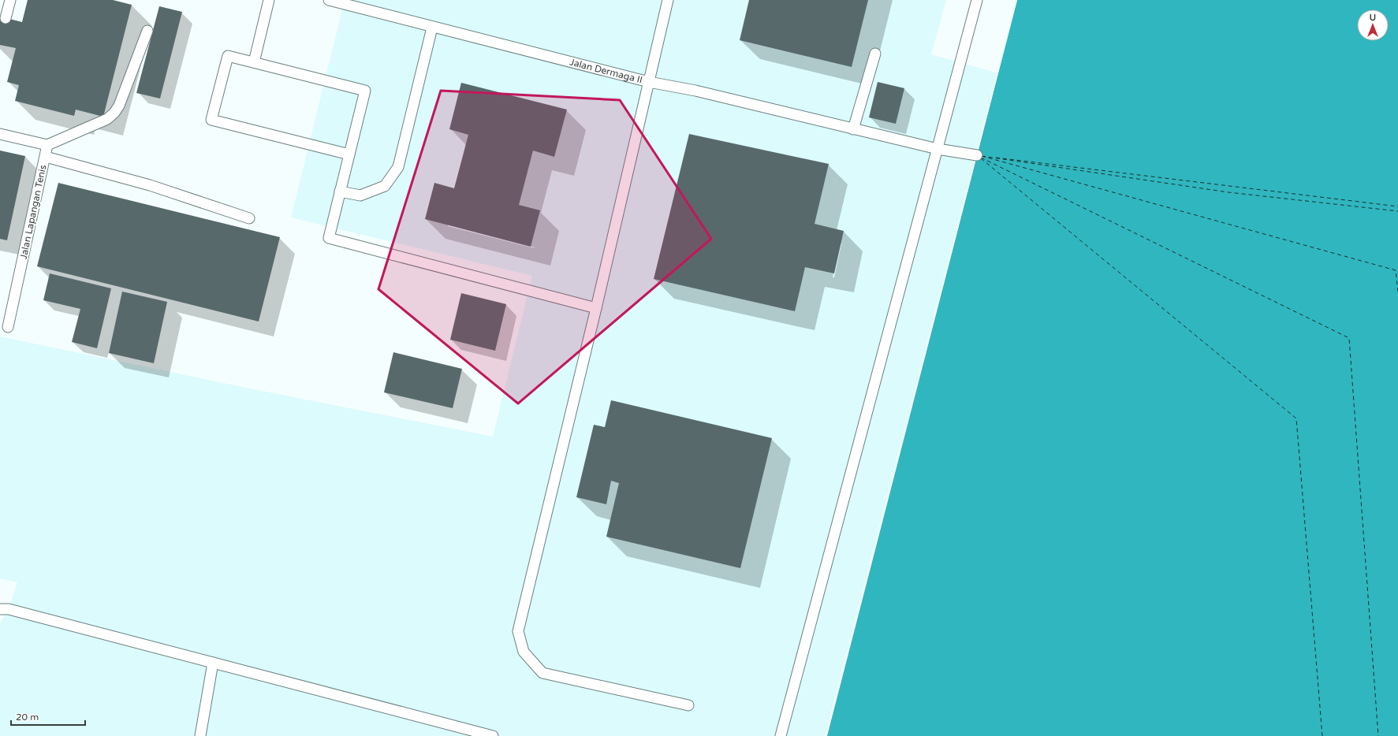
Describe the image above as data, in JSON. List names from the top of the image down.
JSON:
{
  "streets": {
    "lane": ["Jalan Dermaga II", "Jalan Lapangan Tenis"]
  },
  "scale_bar": "20 m",
  "north": "top"
}
